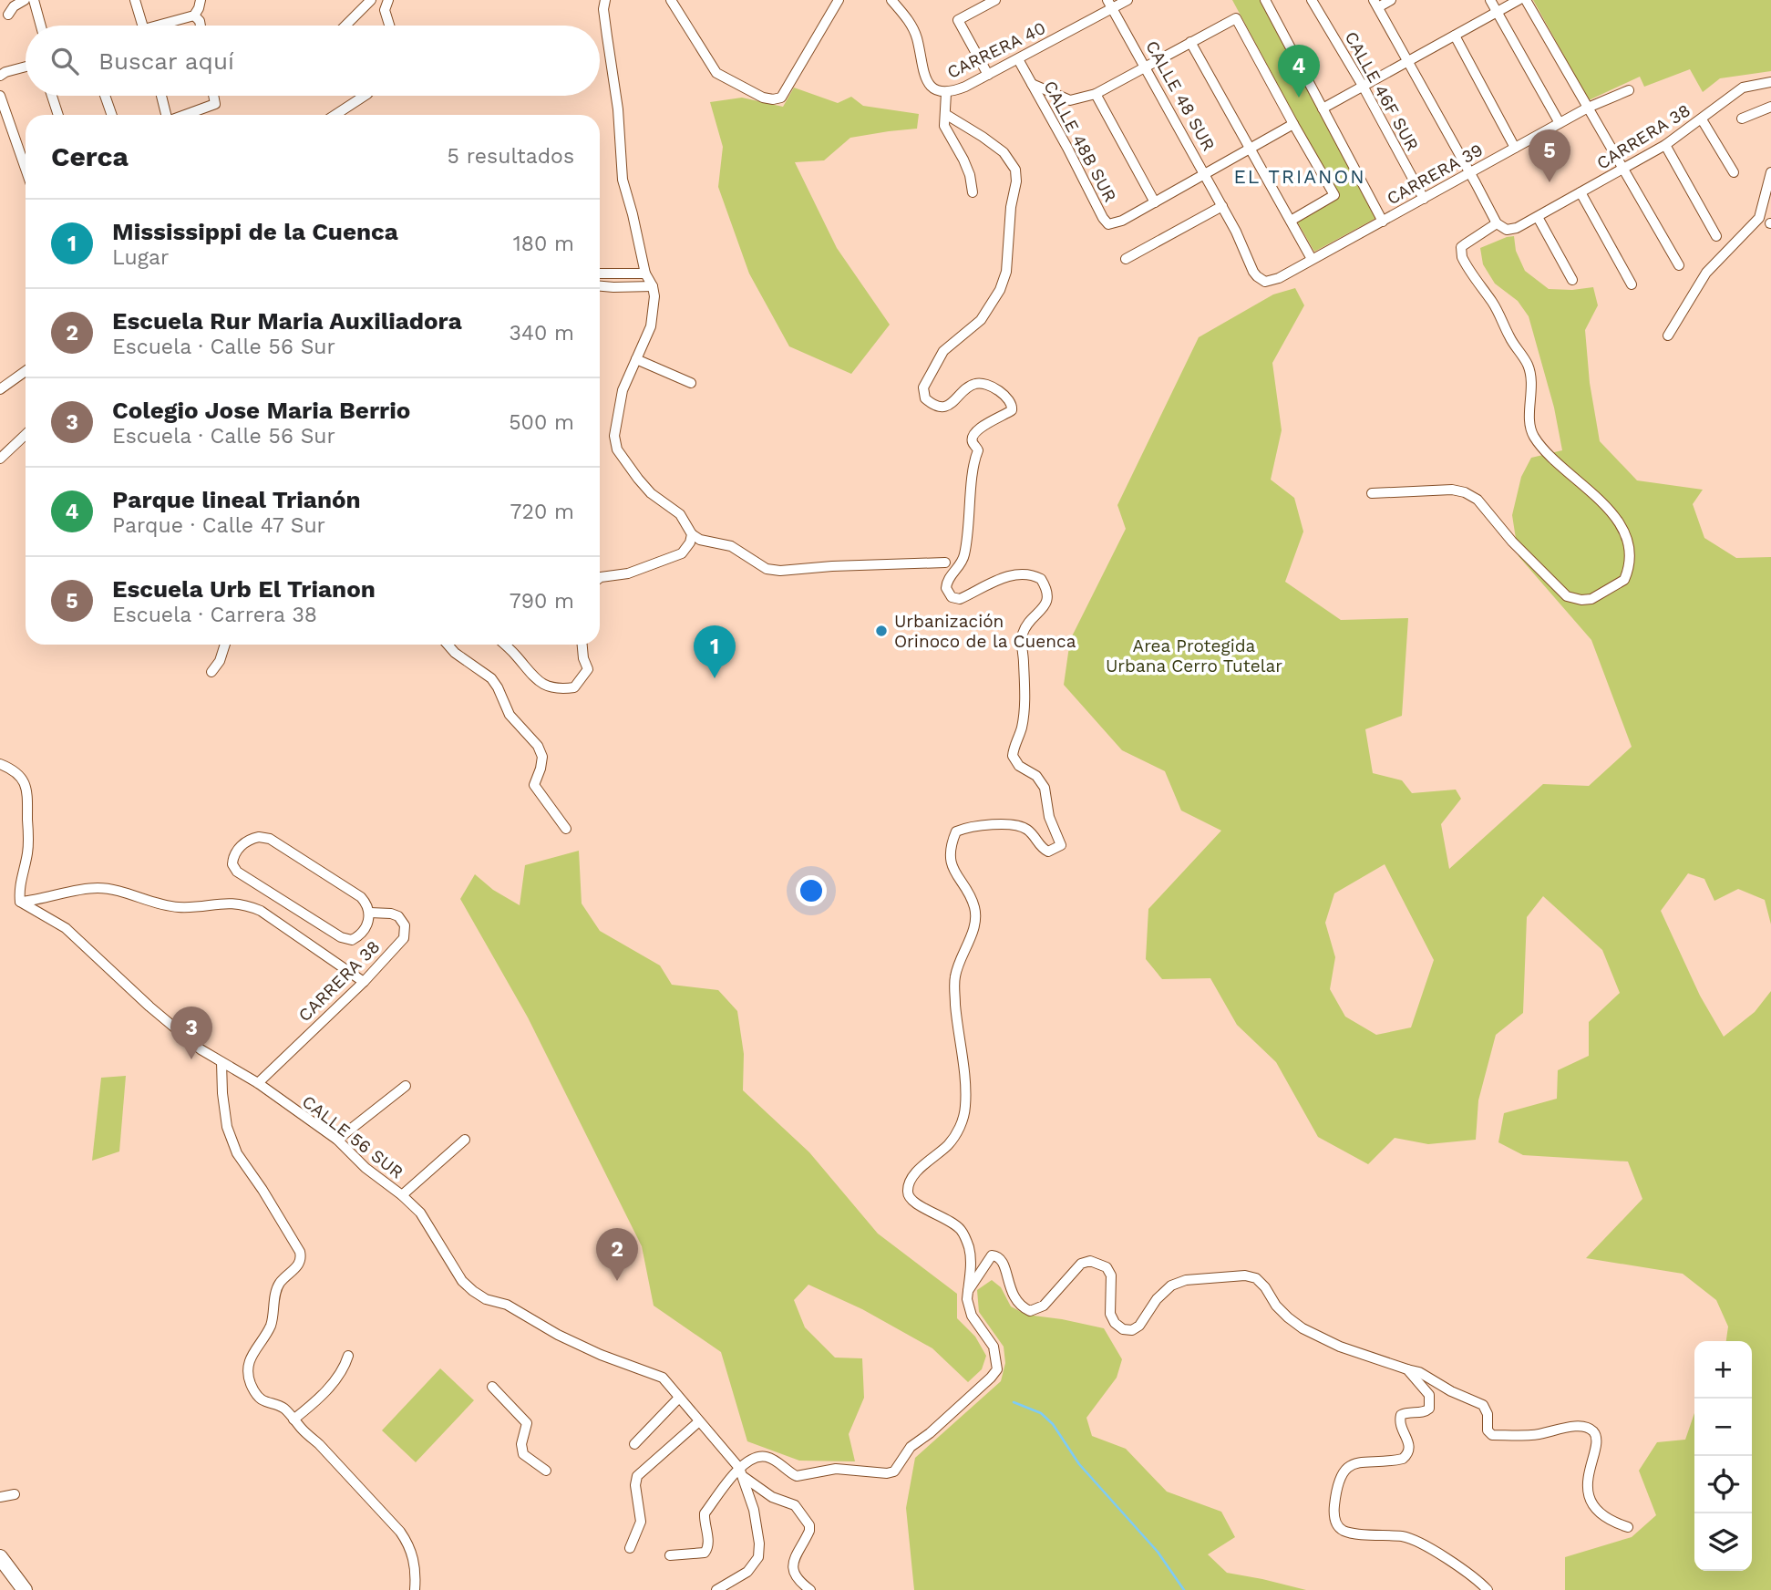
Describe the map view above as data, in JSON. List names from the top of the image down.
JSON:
{
  "streets": {
    "street": [
      "CARRERA 40",
      "CALLE 46F SUR",
      "CALLE 48 SUR",
      "CARRERA 38",
      "CALLE 48B SUR",
      "CARRERA 39",
      "CALLE 56 SUR"
    ]
  },
  "crossings": [
    ["CARRERA 40", "CALLE 48 SUR"],
    ["CARRERA 40", "CALLE 48B SUR"],
    ["CALLE 46F SUR", "CARRERA 39"],
    ["CALLE 48 SUR", "CARRERA 39"],
    ["CARRERA 38", "CALLE 56 SUR"]
  ],
  "districts": ["EL TRIANON"],
  "parks": ["Area Protegida Urbana Cerro Tutelar"],
  "places": ["Urbanización Orinoco de la Cuenca"],
  "page": {
    "search": "Buscar aquí",
    "pins": [
      "4",
      "5",
      "1",
      "3",
      "2"
    ],
    "heading": ["Cerca", "5 resultados"],
    "list": [
      {
        "mark": "1",
        "name": "Mississippi de la Cuenca",
        "note": "Lugar",
        "value": "180 m"
      },
      {
        "mark": "2",
        "name": "Escuela Rur Maria Auxiliadora",
        "note": "Escuela · Calle 56 Sur",
        "value": "340 m"
      },
      {
        "mark": "3",
        "name": "Colegio Jose Maria Berrio",
        "note": "Escuela · Calle 56 Sur",
        "value": "500 m"
      },
      {
        "mark": "4",
        "name": "Parque lineal Trianón",
        "note": "Parque · Calle 47 Sur",
        "value": "720 m"
      },
      {
        "mark": "5",
        "name": "Escuela Urb El Trianon",
        "note": "Escuela · Carrera 38",
        "value": "790 m"
      }
    ],
    "map_buttons": ["+", "−"]
  }
}
